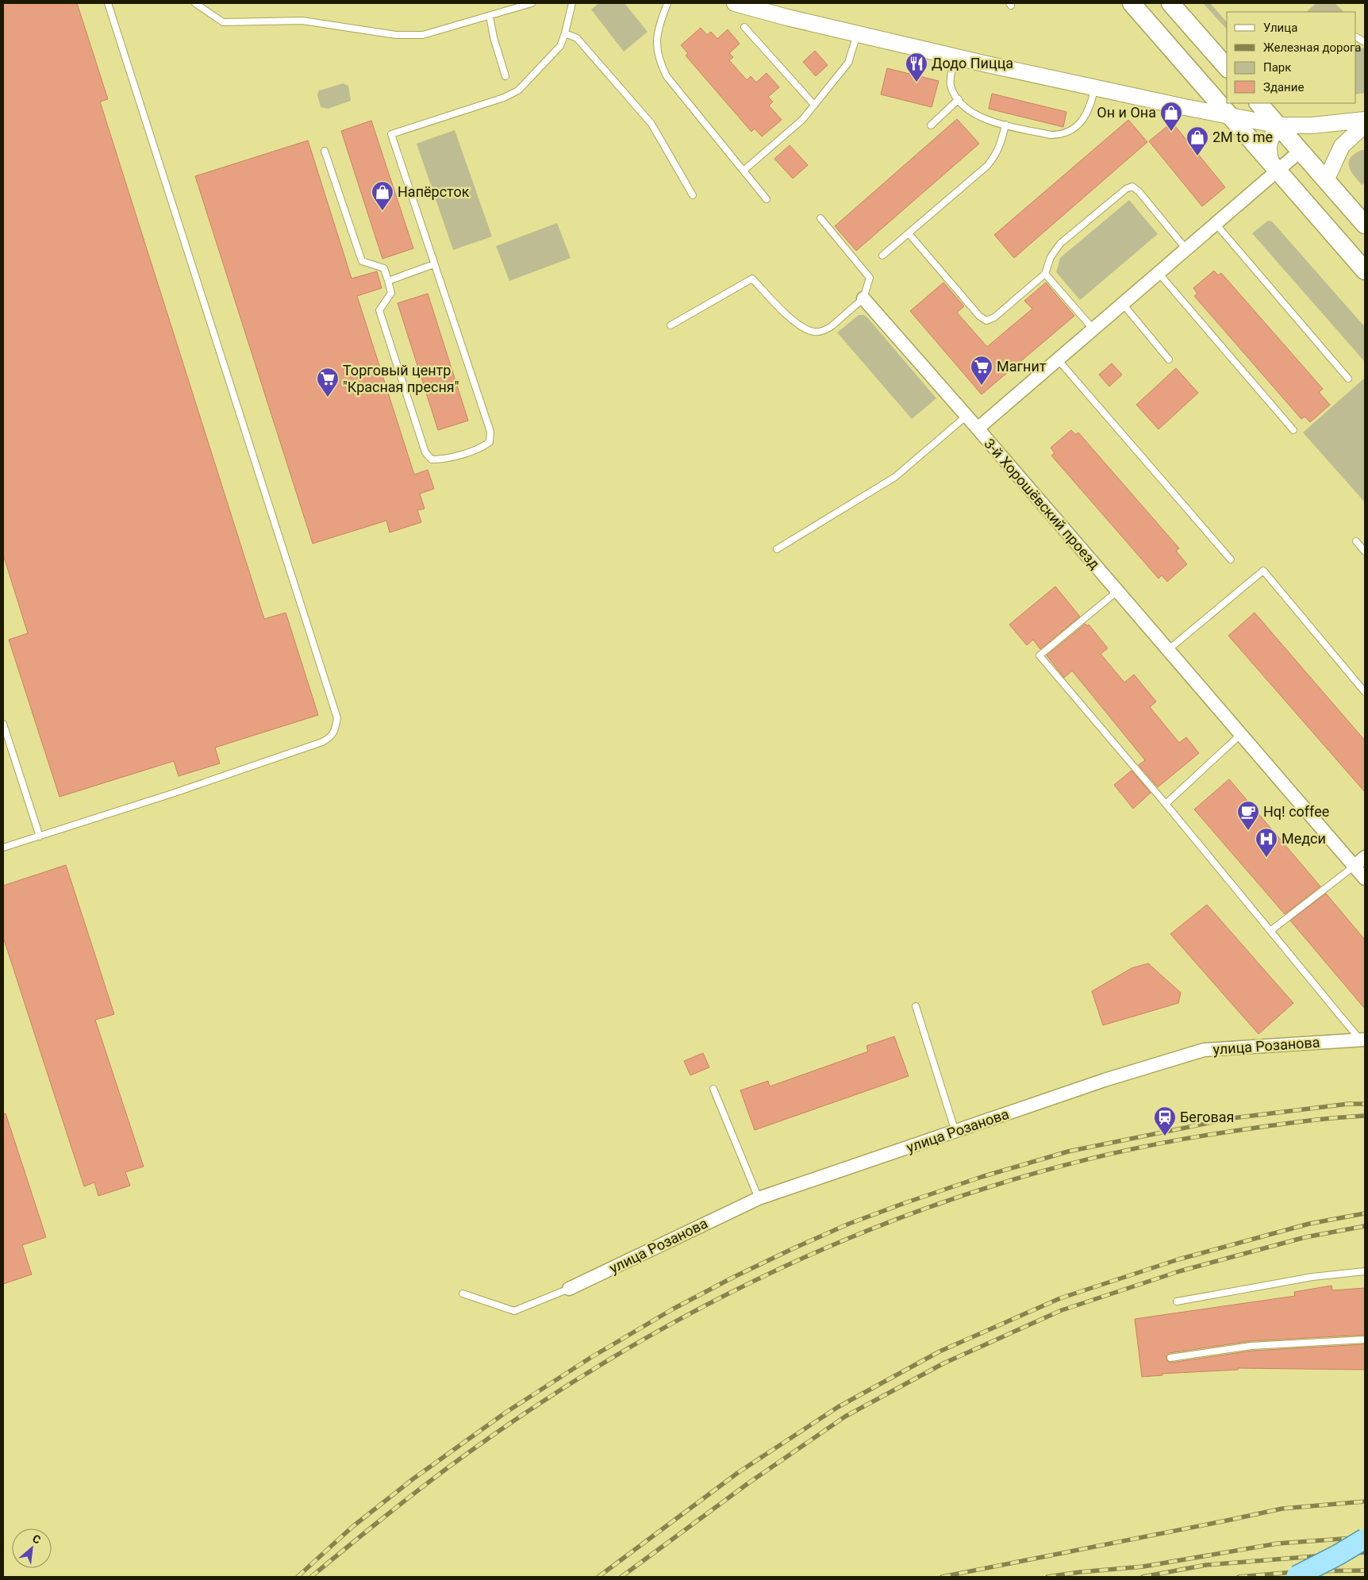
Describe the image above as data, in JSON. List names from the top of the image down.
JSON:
{
  "streets": {
    "street": ["3-й Хорошёвский проезд", "улица Розанова"]
  },
  "places": {
    "restaurant": ["Додо Пицца"],
    "shop": ["Он и Она", "2M to me", "Напёрсток"],
    "supermarket": ["Магнит", "Торговый центр \"Красная пресня\""],
    "cafe": ["Hq! coffee"],
    "hospital": ["Медси"],
    "station": ["Беговая"]
  },
  "legend": [
    "Улица",
    "Железная дорога",
    "Парк",
    "Здание"
  ],
  "north": "top right"
}
